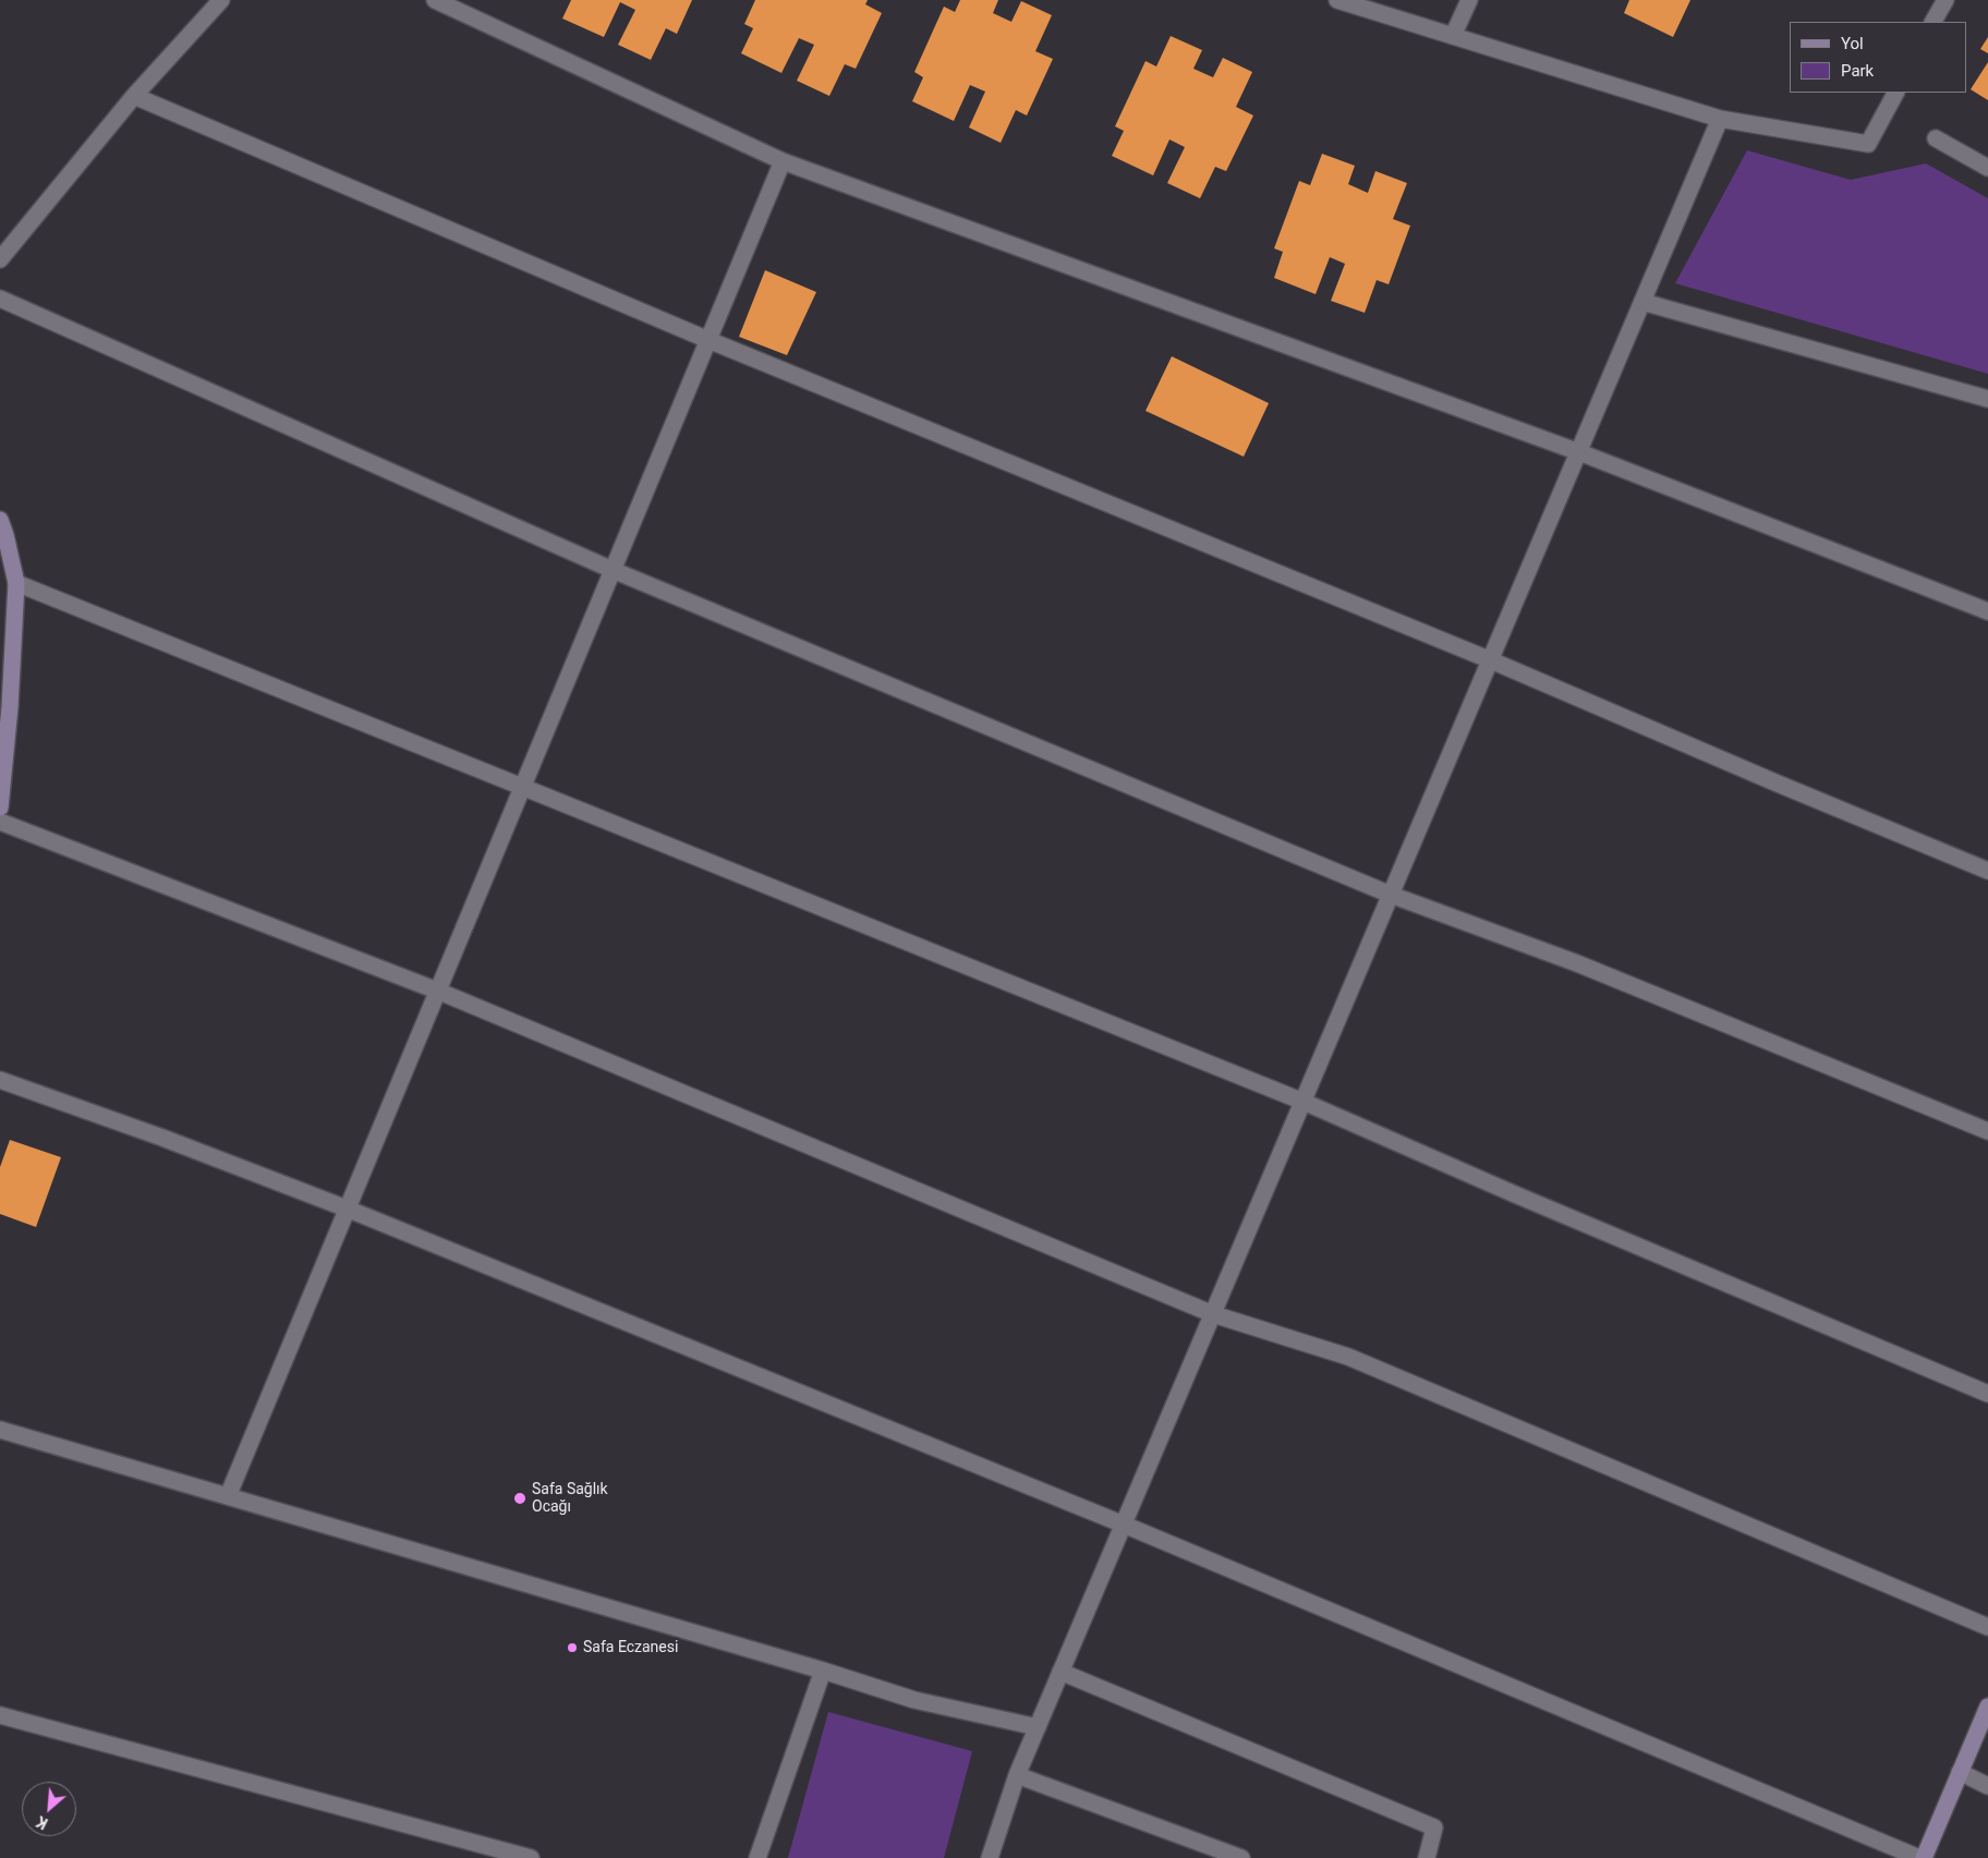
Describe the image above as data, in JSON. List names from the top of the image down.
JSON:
{
  "places": ["Safa Sağlık Ocağı", "Safa Eczanesi"],
  "legend": ["Yol", "Park"],
  "north": "bottom left"
}
